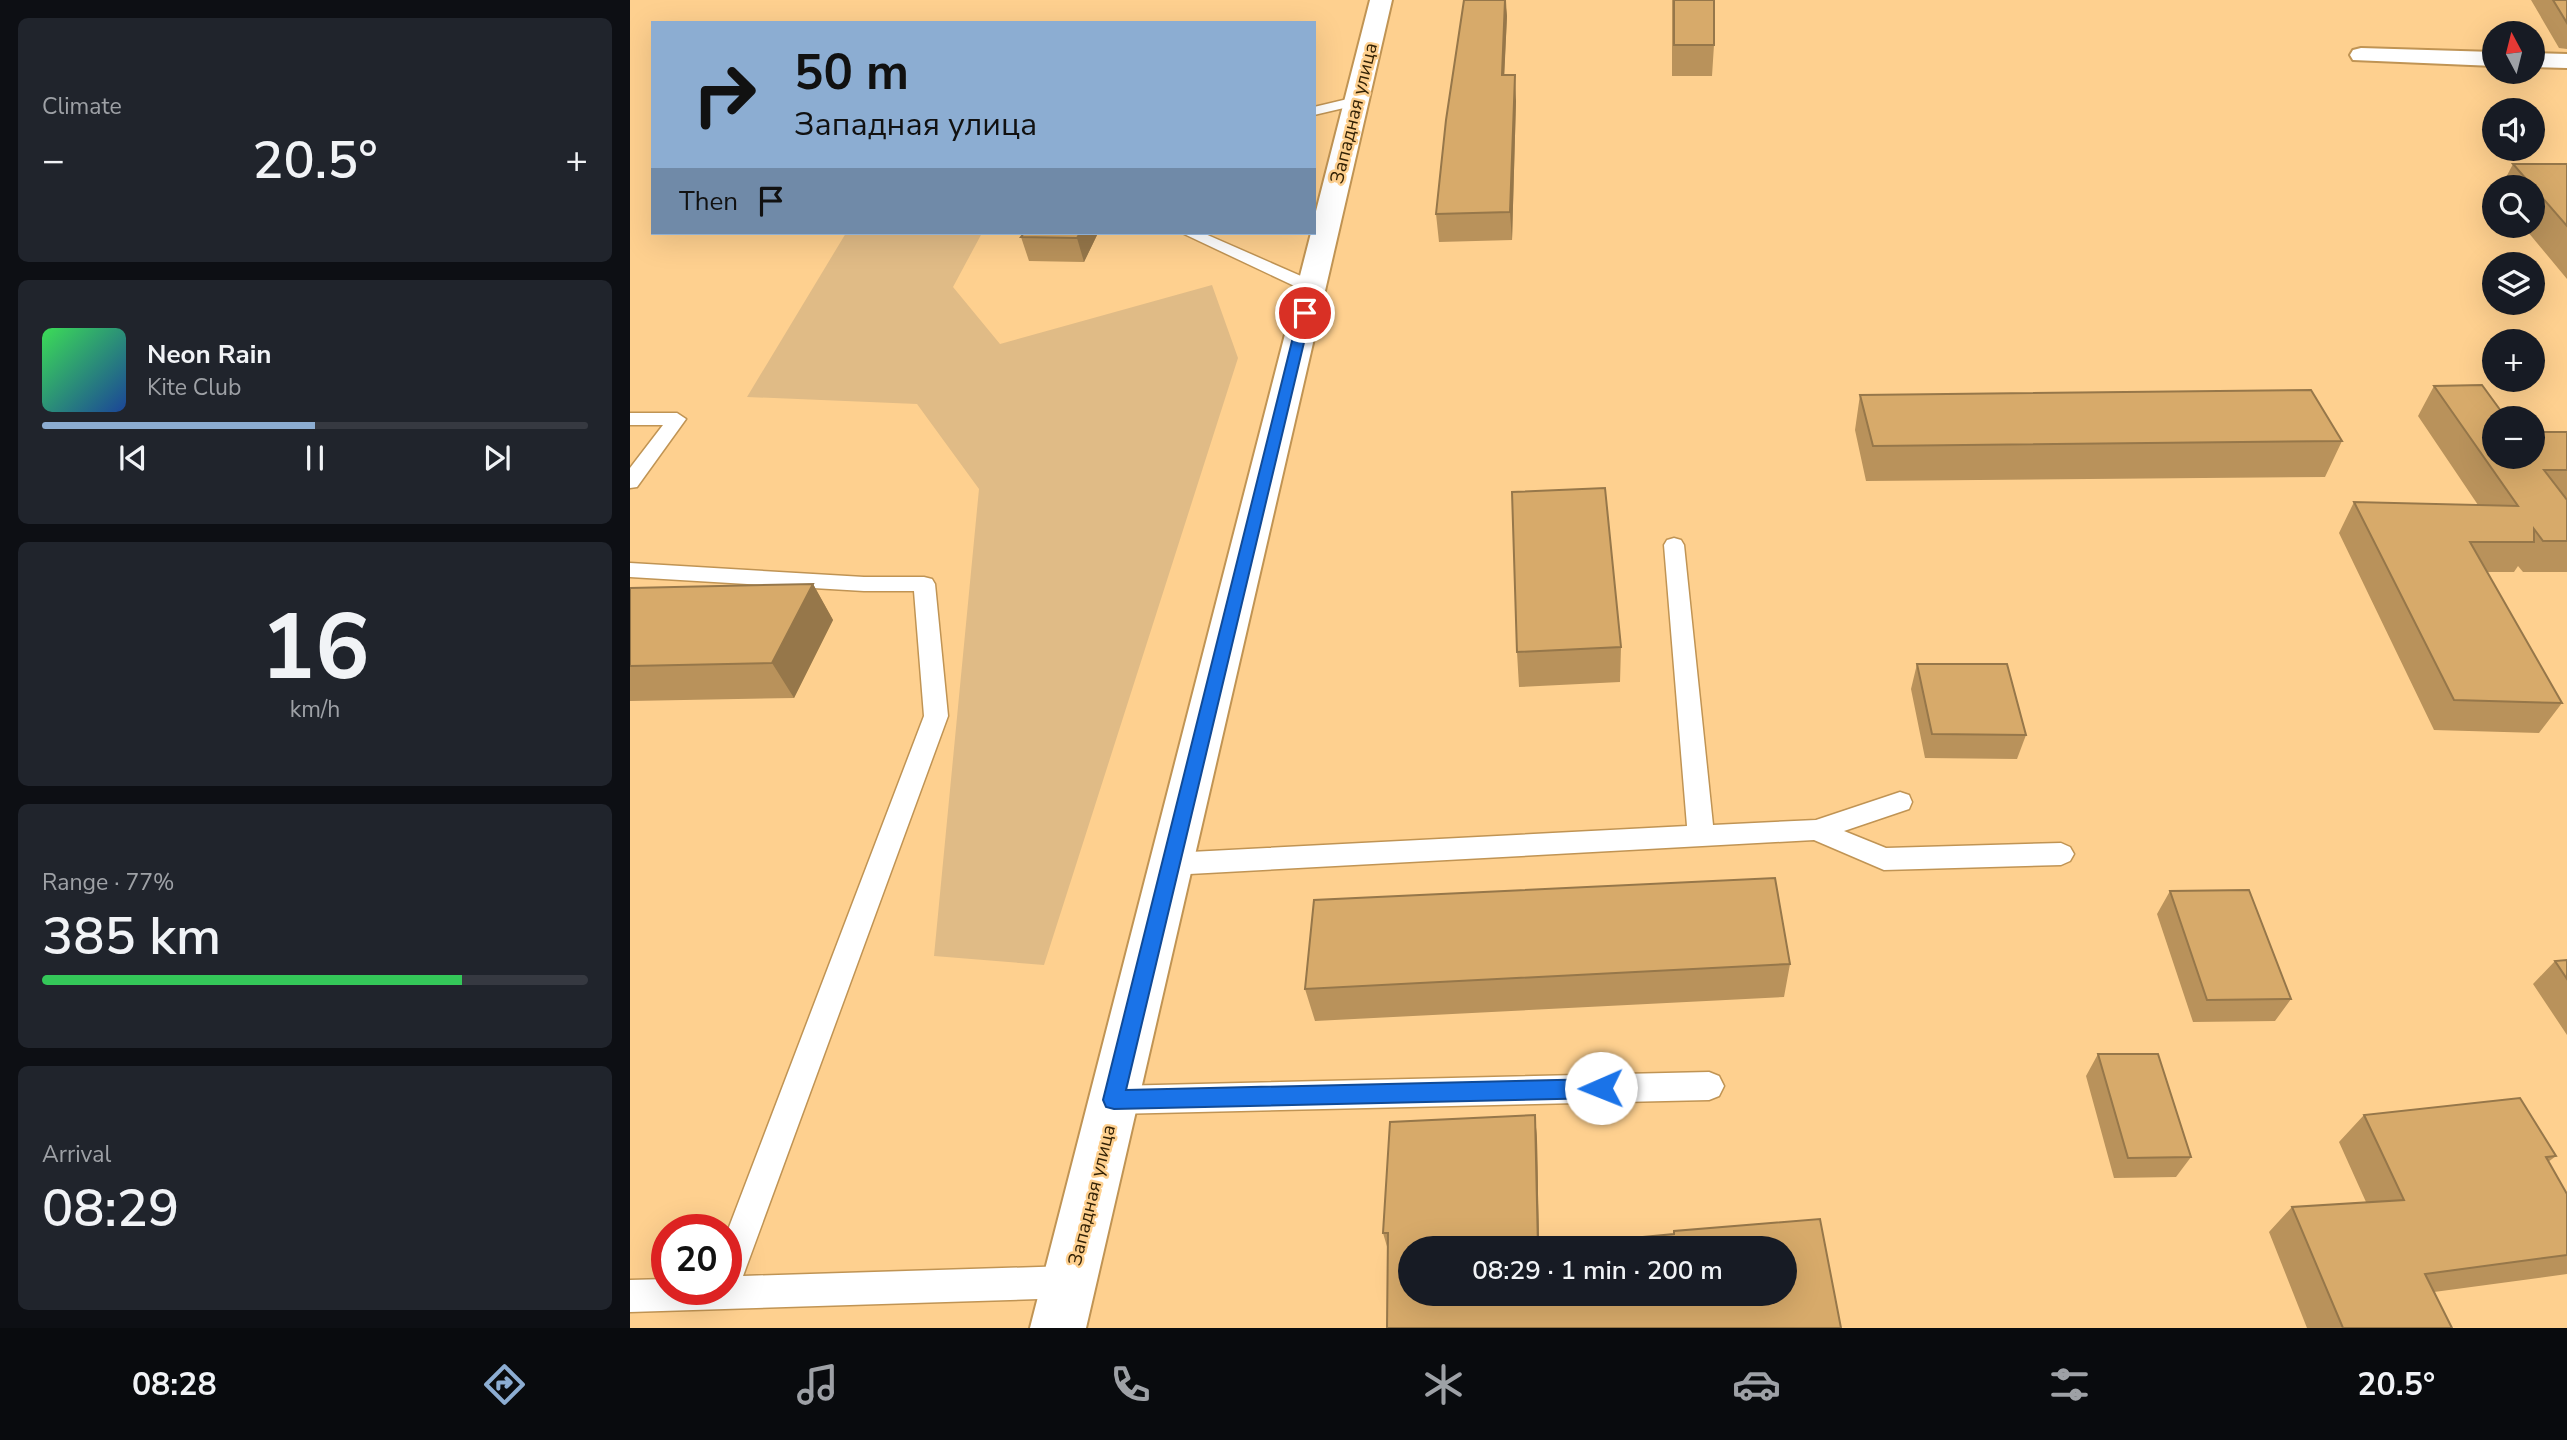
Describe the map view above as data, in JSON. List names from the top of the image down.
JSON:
{
  "streets": {
    "main road": ["Западная улица"]
  },
  "north": "top",
  "page": {
    "tile": [
      "Climate",
      ["16", "km/h"],
      ["Range · 77%", "385 km"],
      ["Arrival", "08:29"]
    ],
    "map_buttons": ["+", "−"],
    "turn": ["50 m", "Западная улица"],
    "heat": ["−", "20.5°", "+"],
    "then": "Then",
    "song": ["Neon Rain", "Kite Club"],
    "limit": "20",
    "trip": "08:29 · 1 min · 200 m",
    "tabs": ["08:28", "20.5°"]
  }
}
